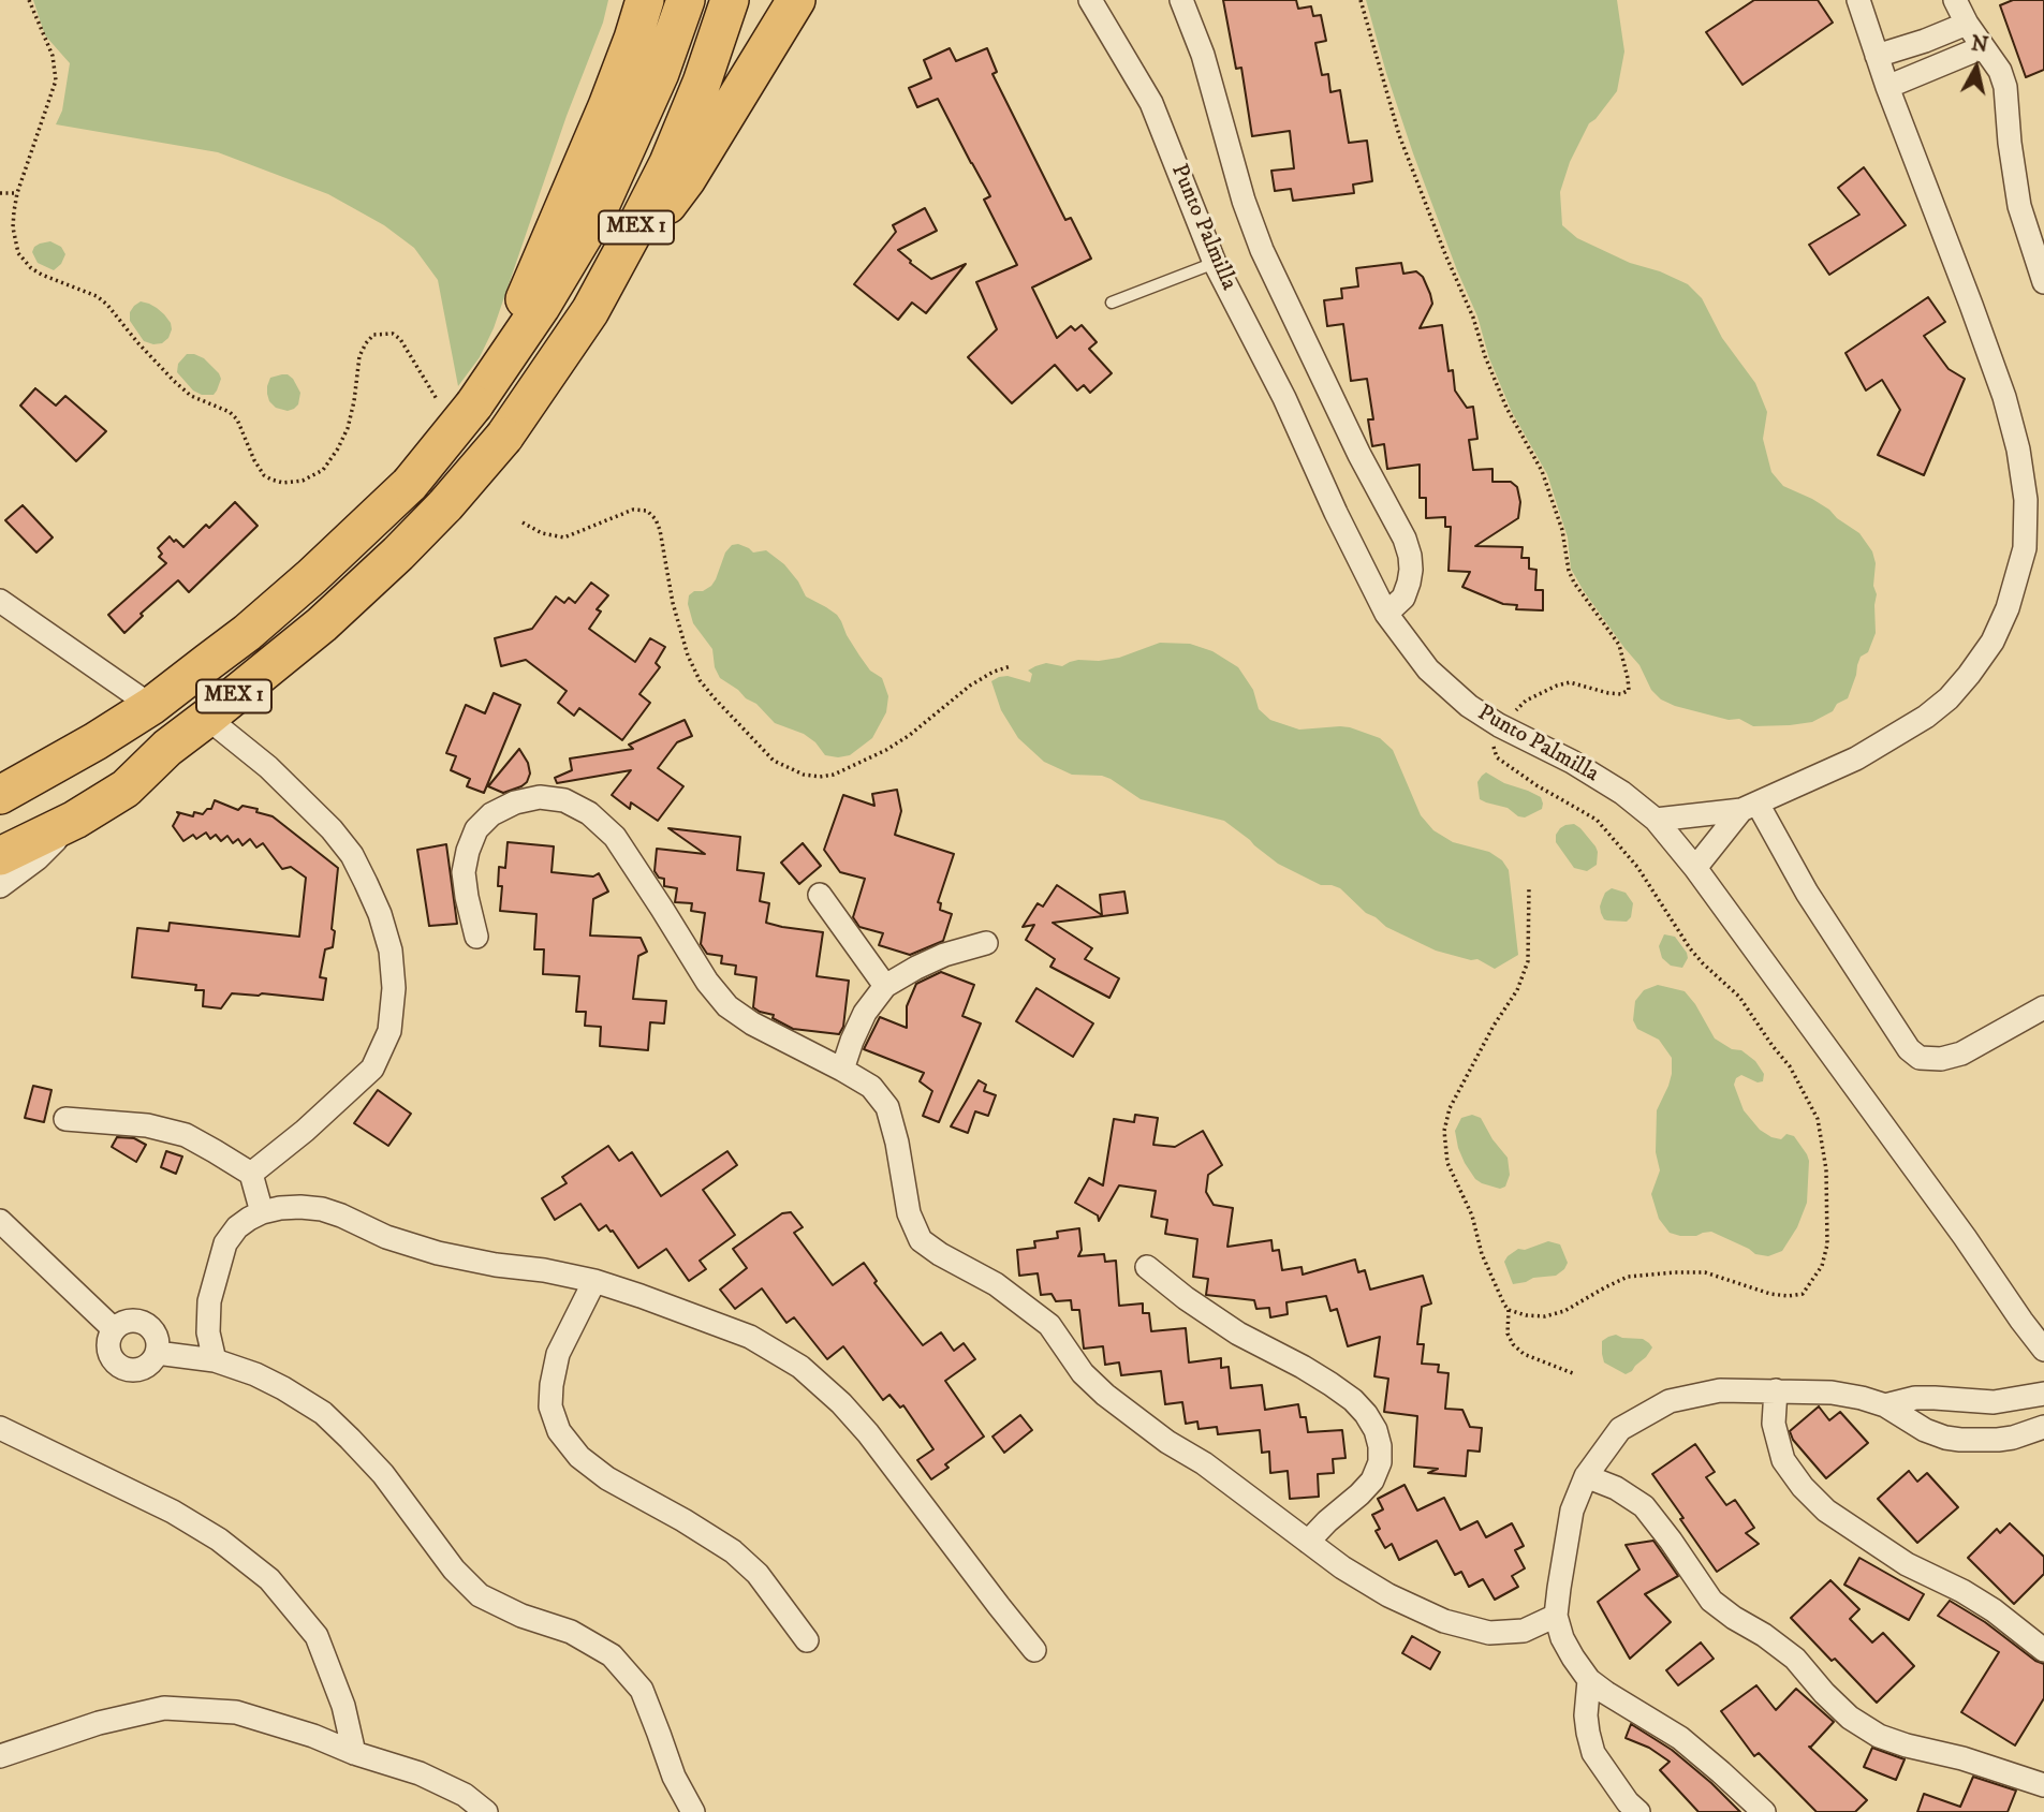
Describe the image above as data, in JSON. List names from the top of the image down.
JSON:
{
  "streets": {
    "highway": ["MEX 1"],
    "street": ["Punto Palmilla"]
  },
  "north": "top"
}
